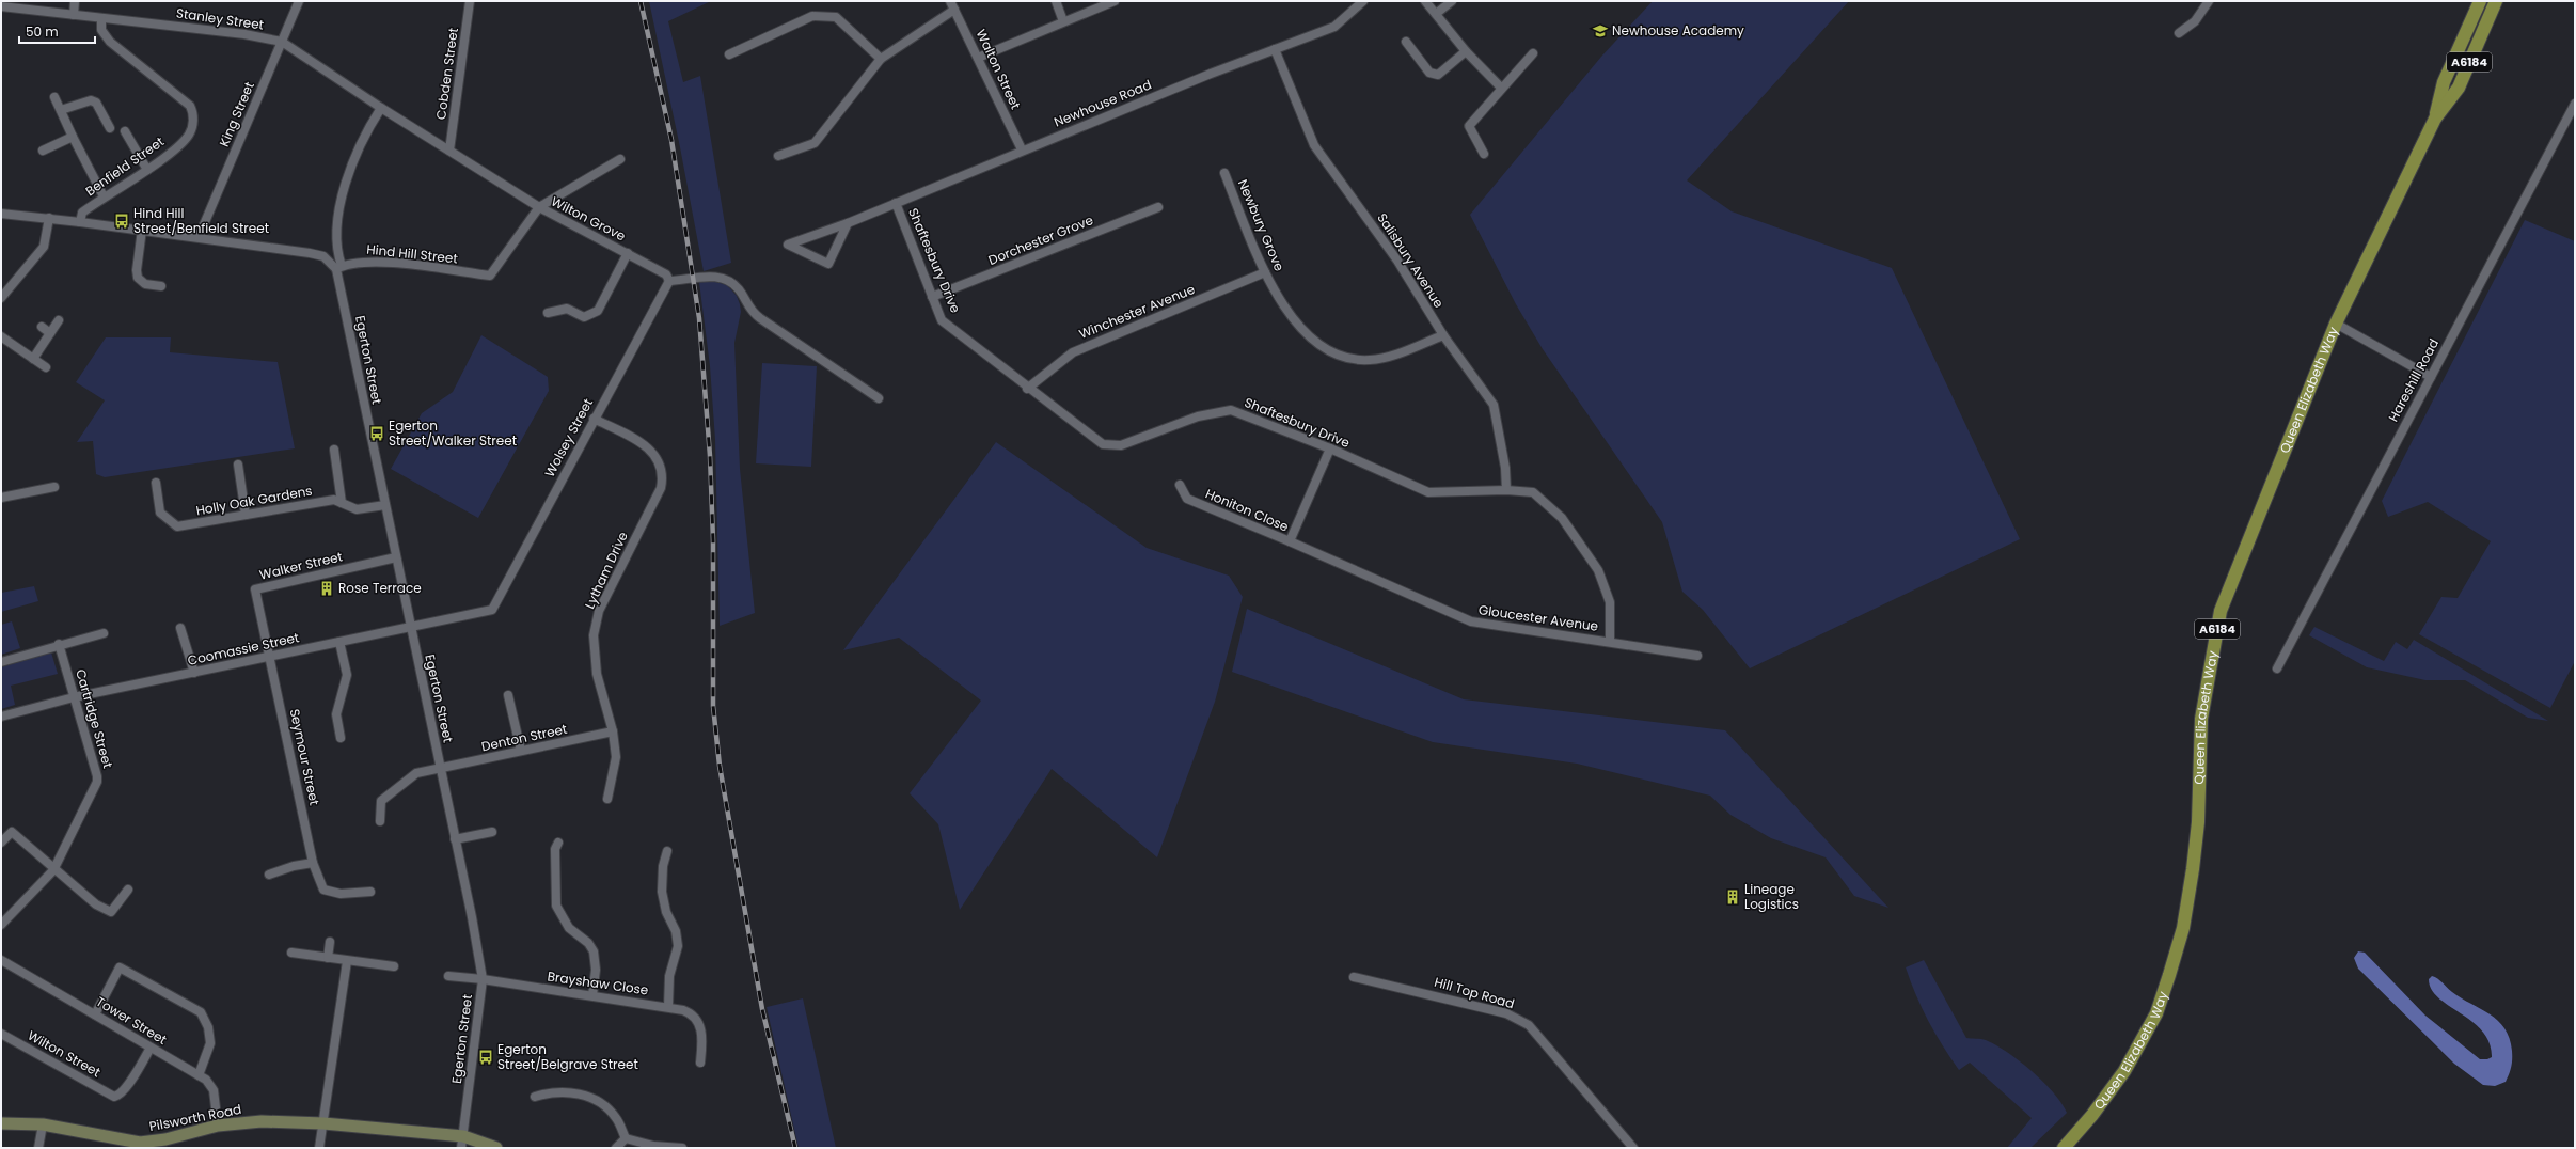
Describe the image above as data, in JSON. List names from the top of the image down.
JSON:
{
  "streets": {
    "main road": ["A6184", "Queen Elizabeth Way"],
    "street": [
      "Stanley Street",
      "Walton Street",
      "Cobden Street",
      "Newhouse Road",
      "King Street",
      "Benfield Street",
      "Wilton Grove",
      "Newbury Grove",
      "Dorchester Grove",
      "Hind Hill Street",
      "Shaftesbury Drive",
      "Salisbury Avenue",
      "Winchester Avenue",
      "Egerton Street",
      "Hareshill Road",
      "Wolsey Street",
      "Holly Oak Gardens",
      "Honiton Close",
      "Walker Street",
      "Lytham Drive",
      "Gloucester Avenue",
      "Coomassie Street",
      "Cartridge Street",
      "Denton Street",
      "Seymour Street",
      "Brayshaw Close",
      "Hill Top Road",
      "Tower Street",
      "Wilton Street",
      "Pilsworth Road"
    ]
  },
  "crossings": [
    ["Stanley Street", "King Street"],
    ["Stanley Street", "Benfield Street"],
    ["Stanley Street", "Wilton Grove"],
    ["Walton Street", "Newhouse Road"],
    ["Cobden Street", "Wilton Grove"],
    ["Newhouse Road", "Shaftesbury Drive"],
    ["Newhouse Road", "Salisbury Avenue"],
    ["King Street", "Wilton Grove"],
    ["Wilton Grove", "Hind Hill Street"],
    ["Wilton Grove", "Egerton Street"],
    ["Wilton Grove", "Wolsey Street"],
    ["Newbury Grove", "Salisbury Avenue"],
    ["Newbury Grove", "Winchester Avenue"],
    ["Dorchester Grove", "Shaftesbury Drive"],
    ["Hind Hill Street", "Egerton Street"],
    ["Shaftesbury Drive", "Salisbury Avenue"],
    ["Shaftesbury Drive", "Winchester Avenue"],
    ["Shaftesbury Drive", "Honiton Close"],
    ["Shaftesbury Drive", "Gloucester Avenue"],
    ["Egerton Street", "Holly Oak Gardens"],
    ["Egerton Street", "Walker Street"],
    ["Egerton Street", "Coomassie Street"],
    ["Egerton Street", "Denton Street"],
    ["Egerton Street", "Brayshaw Close"],
    ["Egerton Street", "Pilsworth Road"],
    ["Wolsey Street", "Lytham Drive"],
    ["Wolsey Street", "Coomassie Street"],
    ["Honiton Close", "Gloucester Avenue"],
    ["Walker Street", "Coomassie Street"],
    ["Walker Street", "Seymour Street"],
    ["Lytham Drive", "Denton Street"],
    ["Coomassie Street", "Cartridge Street"],
    ["Coomassie Street", "Seymour Street"],
    ["Tower Street", "Wilton Street"],
    ["Tower Street", "Pilsworth Road"]
  ],
  "places": {
    "school or university": ["Newhouse Academy"],
    "bus stop": ["Hind Hill Street/Benfield Street", "Egerton Street/Walker Street", "Egerton Street/Belgrave Street"],
    "building": ["Rose Terrace", "Lineage Logistics"]
  },
  "scale_bar": "50 m"
}
